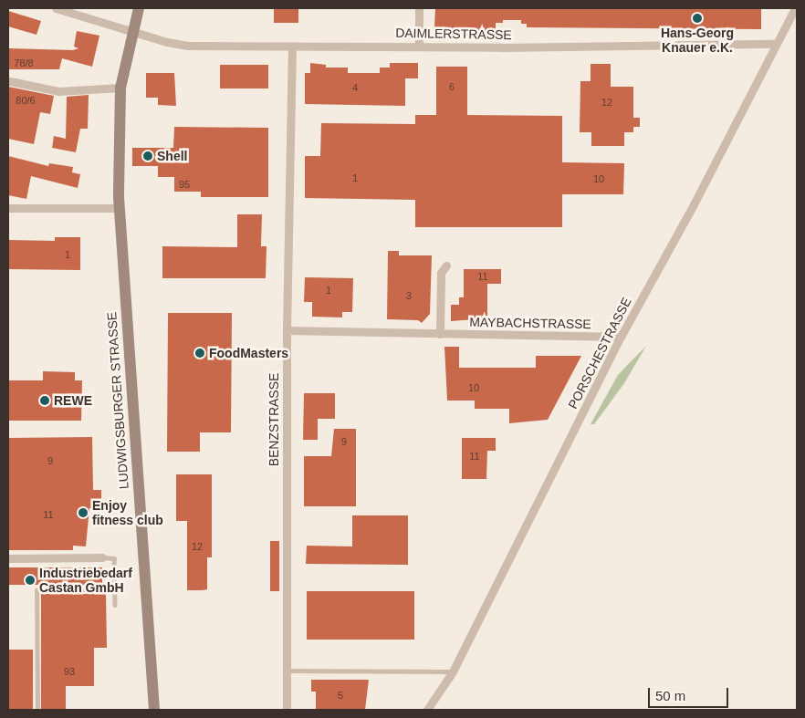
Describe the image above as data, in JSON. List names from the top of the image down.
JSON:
{
  "streets": {
    "main road": ["LUDWIGSBURGER STRASSE"],
    "street": [
      "DAIMLERSTRASSE",
      "MAYBACHSTRASSE",
      "PORSCHESTRASSE",
      "BENZSTRASSE"
    ]
  },
  "crossings": [
    ["DAIMLERSTRASSE", "PORSCHESTRASSE"],
    ["DAIMLERSTRASSE", "LUDWIGSBURGER STRASSE"],
    ["DAIMLERSTRASSE", "BENZSTRASSE"],
    ["MAYBACHSTRASSE", "PORSCHESTRASSE"],
    ["MAYBACHSTRASSE", "BENZSTRASSE"]
  ],
  "places": [
    "Hans-Georg Knauer e.K.",
    "Shell",
    "FoodMasters",
    "REWE",
    "Enjoy fitness club",
    "Industriebedarf Castan GmbH"
  ],
  "house_numbers": [
    "78/8",
    "6",
    "4",
    "80/6",
    "12",
    "1",
    "10",
    "95",
    "1",
    "11",
    "1",
    "3",
    "10",
    "9",
    "11",
    "9",
    "11",
    "12",
    "93",
    "5"
  ],
  "scale_bar": "50 m"
}
